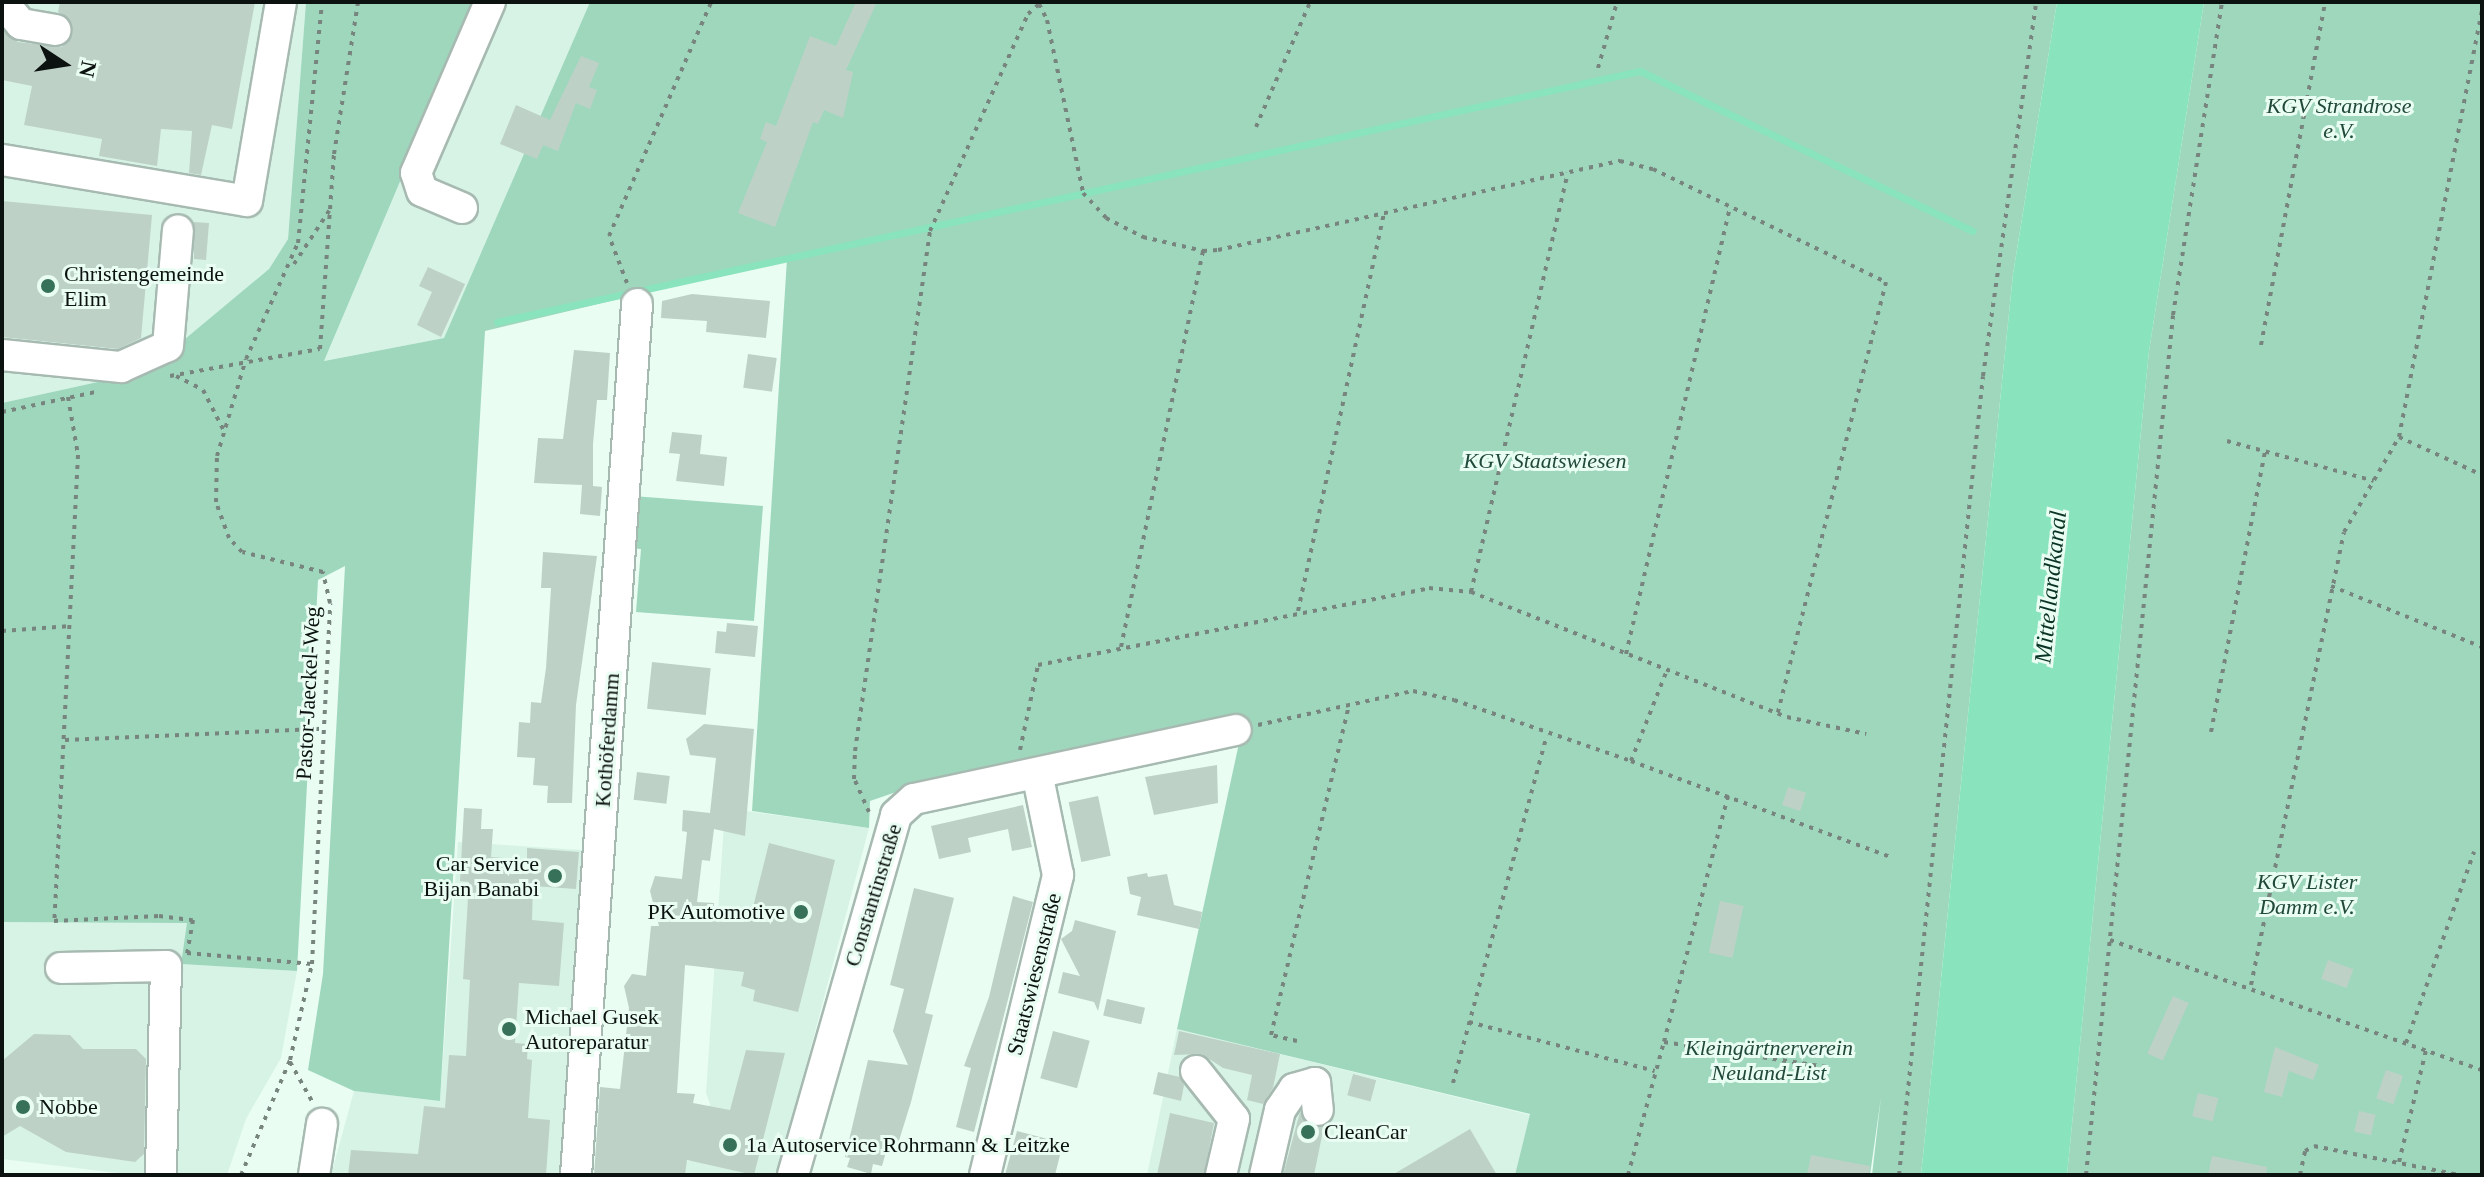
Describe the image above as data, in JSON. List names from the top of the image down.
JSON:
{
  "streets": {
    "street": ["Kothöferdamm", "Constantinstraße", "Staatswiesenstraße"],
    "path": ["Pastor-Jaeckel-Weg"]
  },
  "crossings": [
    ["Constantinstraße", "Staatswiesenstraße"]
  ],
  "water": ["Mittellandkanal"],
  "parks": [
    "KGV Strandrose e.V.",
    "KGV Staatswiesen",
    "KGV Lister Damm e.V.",
    "Kleingärtnerverein Neuland-List"
  ],
  "places": [
    "Christengemeinde Elim",
    "Car Service Bijan Banabi",
    "PK Automotive",
    "Michael Gusek Autoreparatur",
    "Nobbe",
    "CleanCar",
    "1a Autoservice Rohrmann & Leitzke"
  ],
  "north": "right"
}
